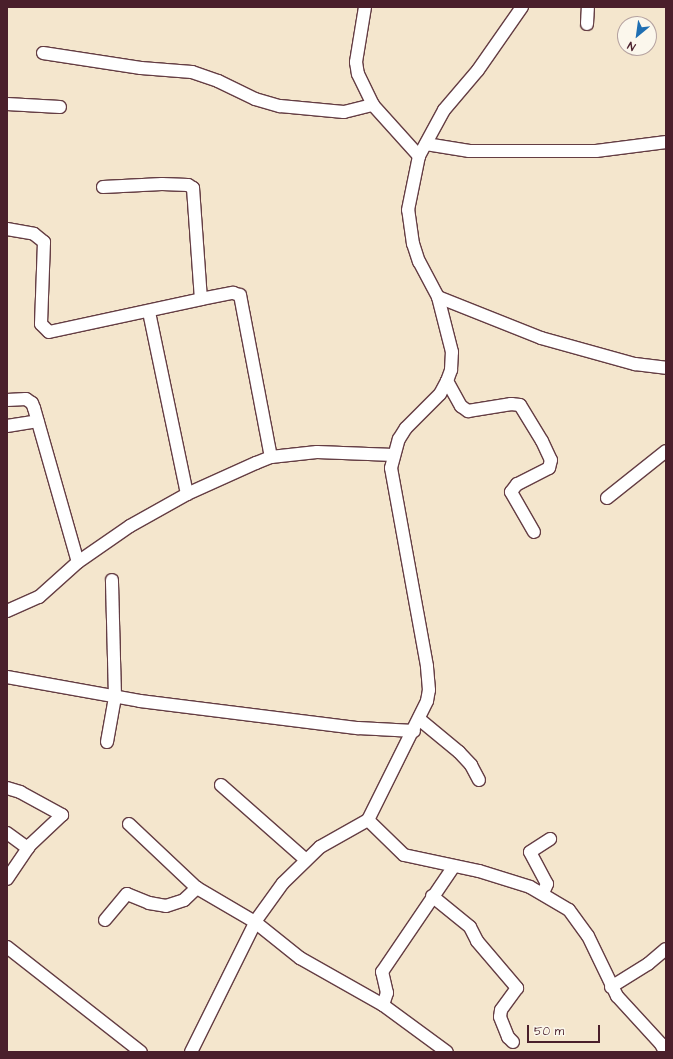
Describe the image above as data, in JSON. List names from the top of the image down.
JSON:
{
  "scale_bar": "50 m",
  "north": "bottom left"
}
